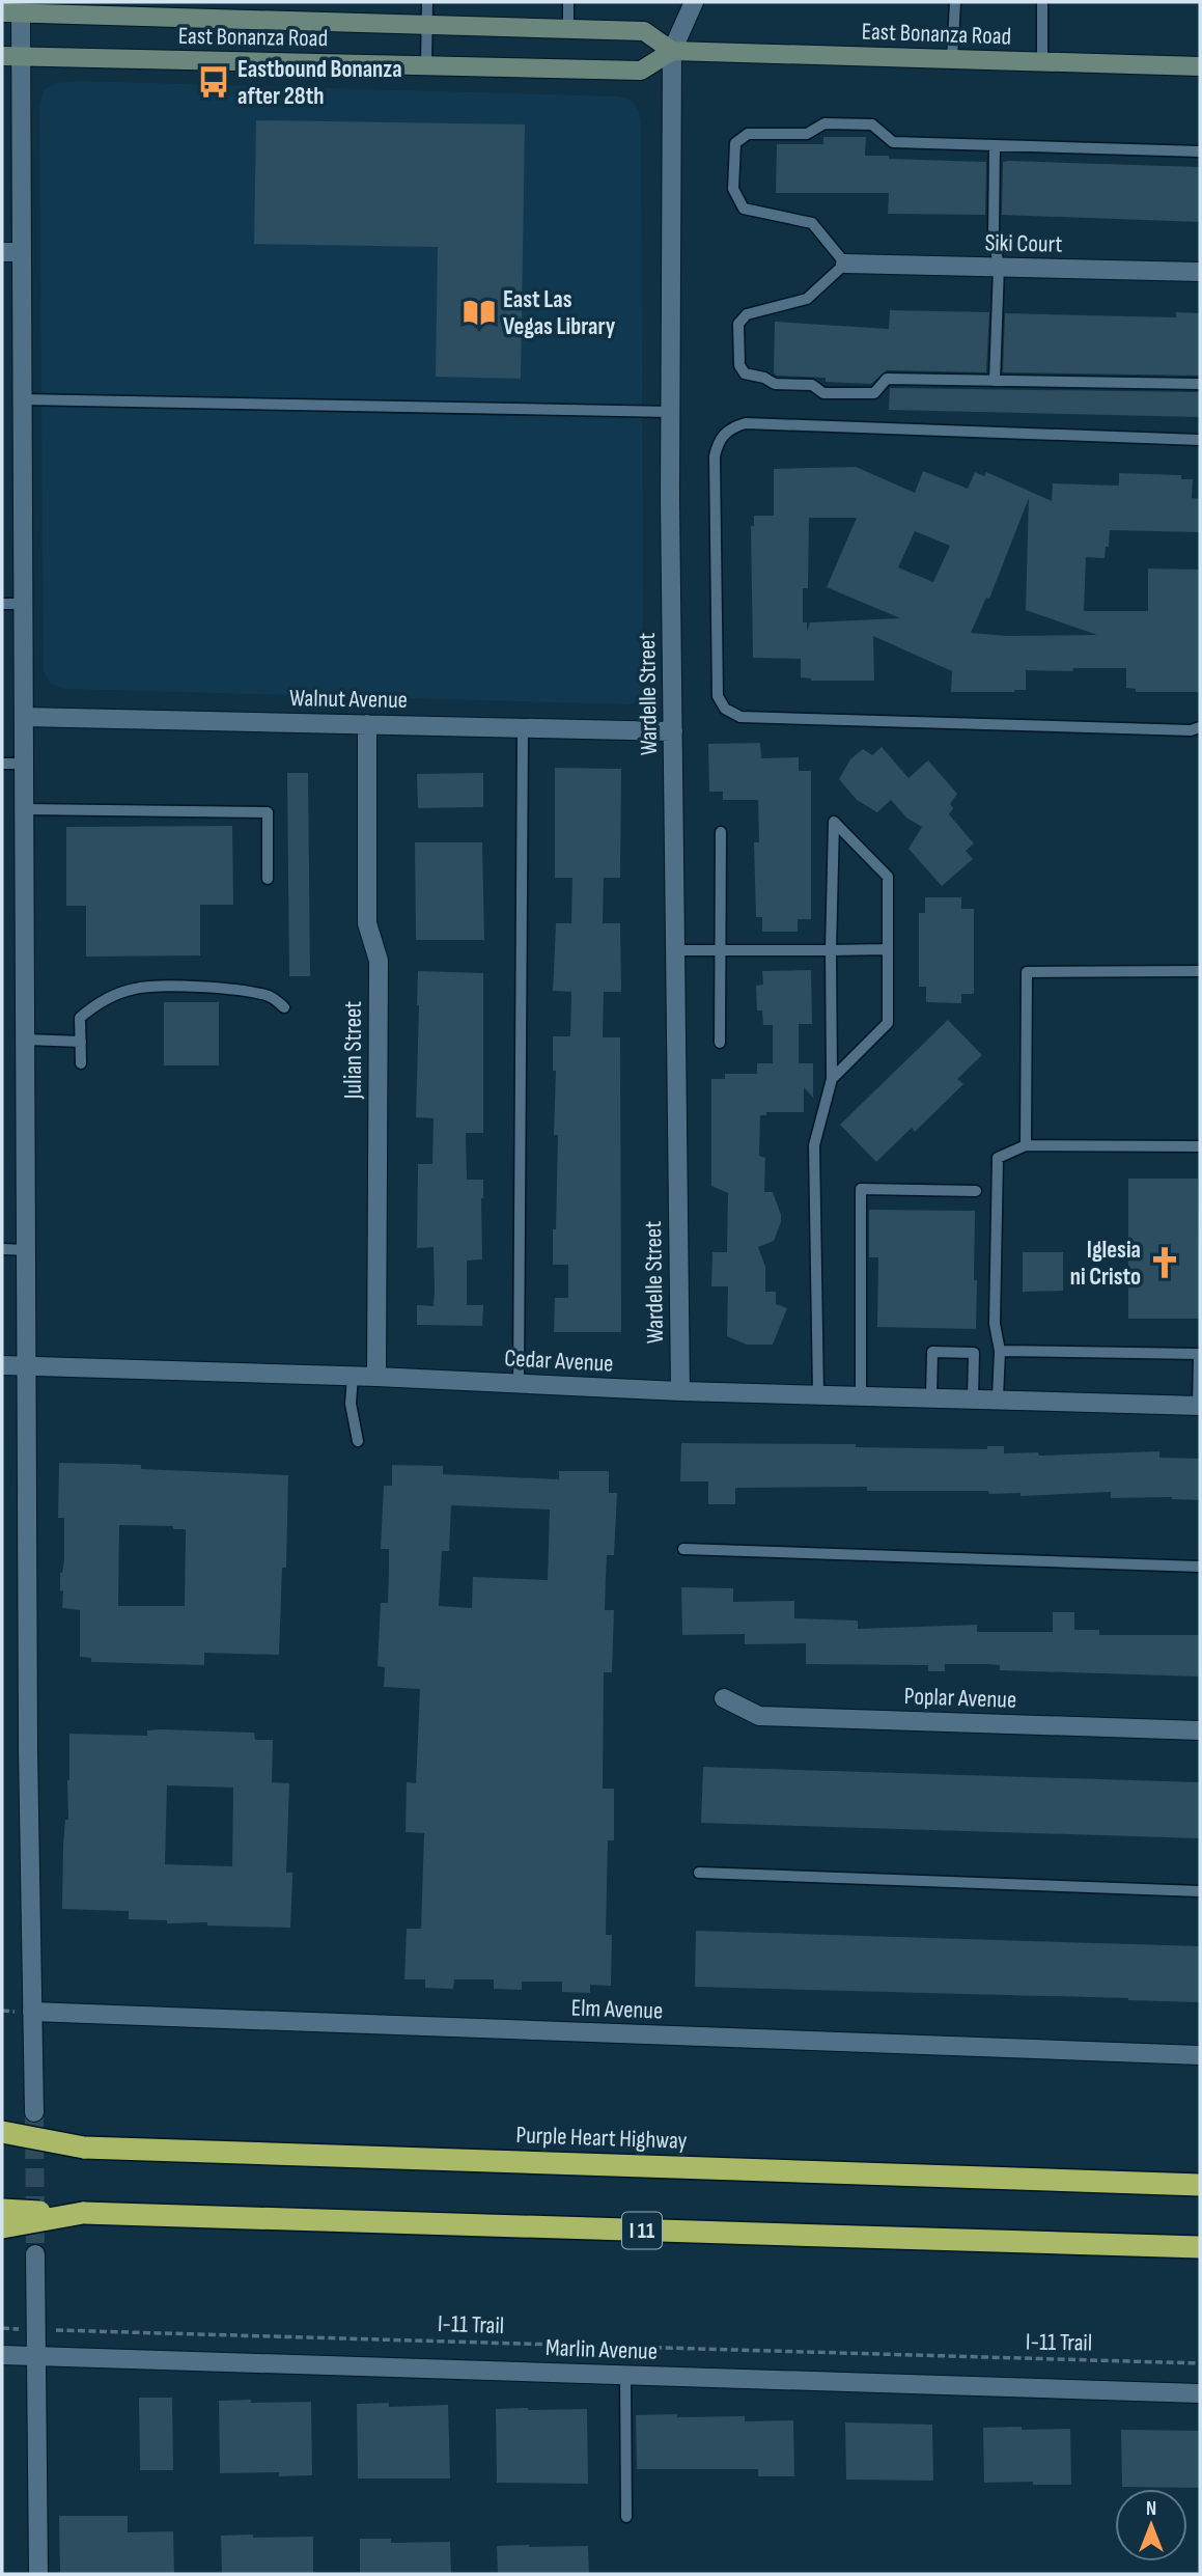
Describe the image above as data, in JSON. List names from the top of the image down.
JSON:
{
  "streets": {
    "highway": ["Purple Heart Highway", "I 11"],
    "main road": ["East Bonanza Road"],
    "street": [
      "Siki Court",
      "Wardelle Street",
      "Walnut Avenue",
      "Julian Street",
      "Cedar Avenue",
      "Poplar Avenue",
      "Elm Avenue",
      "Marlin Avenue"
    ],
    "path": ["I-11 Trail"]
  },
  "crossings": [
    ["East Bonanza Road", "Wardelle Street"],
    ["Wardelle Street", "Walnut Avenue"],
    ["Wardelle Street", "Cedar Avenue"],
    ["Walnut Avenue", "Julian Street"],
    ["Julian Street", "Cedar Avenue"]
  ],
  "places": {
    "bus stop": ["Eastbound Bonanza after 28th"],
    "library": ["East Las Vegas Library"],
    "church": ["Iglesia ni Cristo"]
  },
  "north": "top"
}
